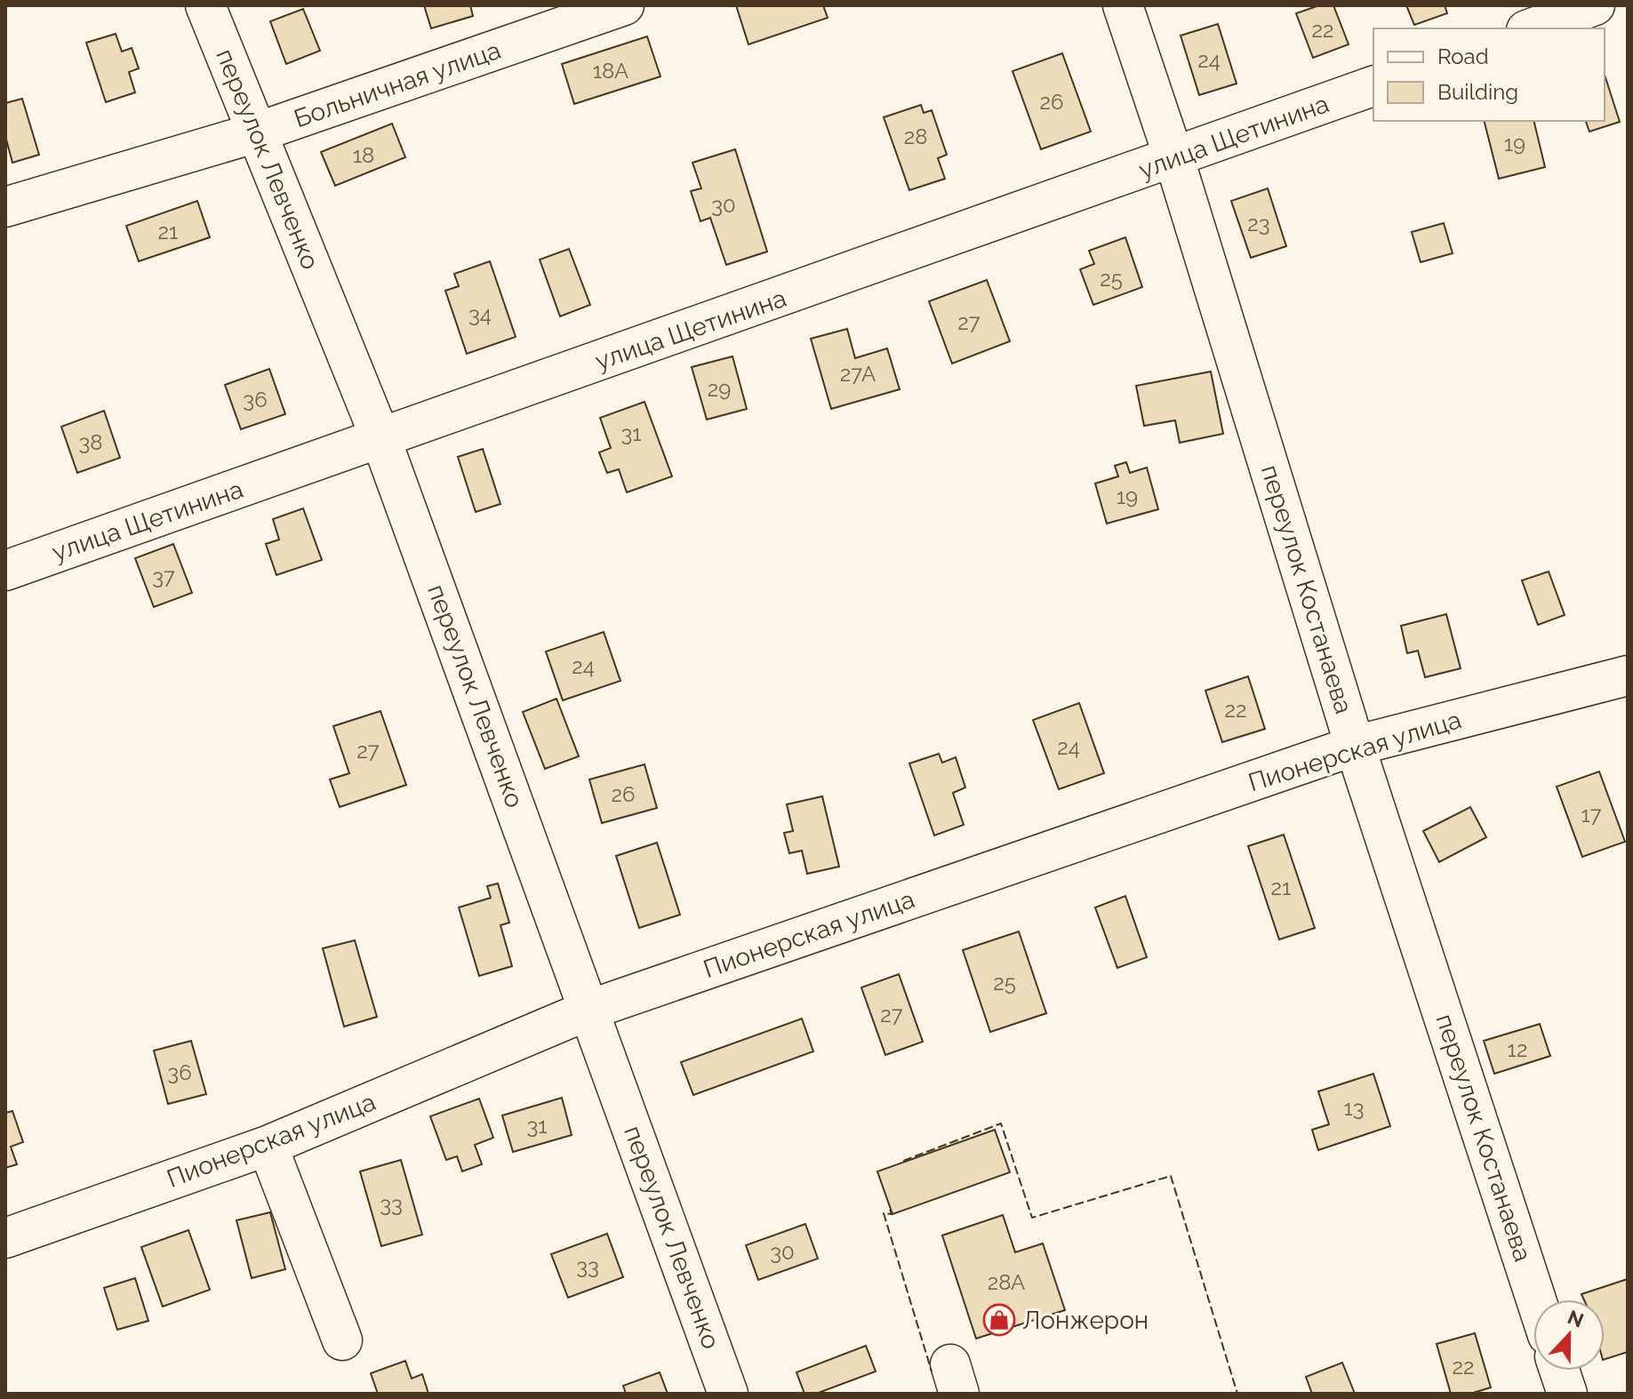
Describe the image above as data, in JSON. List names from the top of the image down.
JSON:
{
  "streets": {
    "street": [
      "Больничная улица",
      "улица Щетинина",
      "переулок Левченко",
      "переулок Костанаева",
      "Пионерская улица"
    ]
  },
  "crossings": [
    ["Больничная улица", "переулок Левченко"],
    ["улица Щетинина", "переулок Левченко"],
    ["улица Щетинина", "переулок Костанаева"],
    ["переулок Левченко", "Пионерская улица"],
    ["переулок Костанаева", "Пионерская улица"]
  ],
  "places": {
    "shop": ["Лонжерон"]
  },
  "house_numbers": [
    "22",
    "24",
    "18А",
    "26",
    "28",
    "19",
    "18",
    "30",
    "23",
    "21",
    "25",
    "34",
    "27",
    "27А",
    "29",
    "36",
    "31",
    "38",
    "19",
    "37",
    "24",
    "22",
    "24",
    "27",
    "26",
    "17",
    "21",
    "25",
    "27",
    "12",
    "36",
    "13",
    "31",
    "33",
    "30",
    "33",
    "28А",
    "22"
  ],
  "legend": ["Road", "Building"],
  "north": "top"
}
